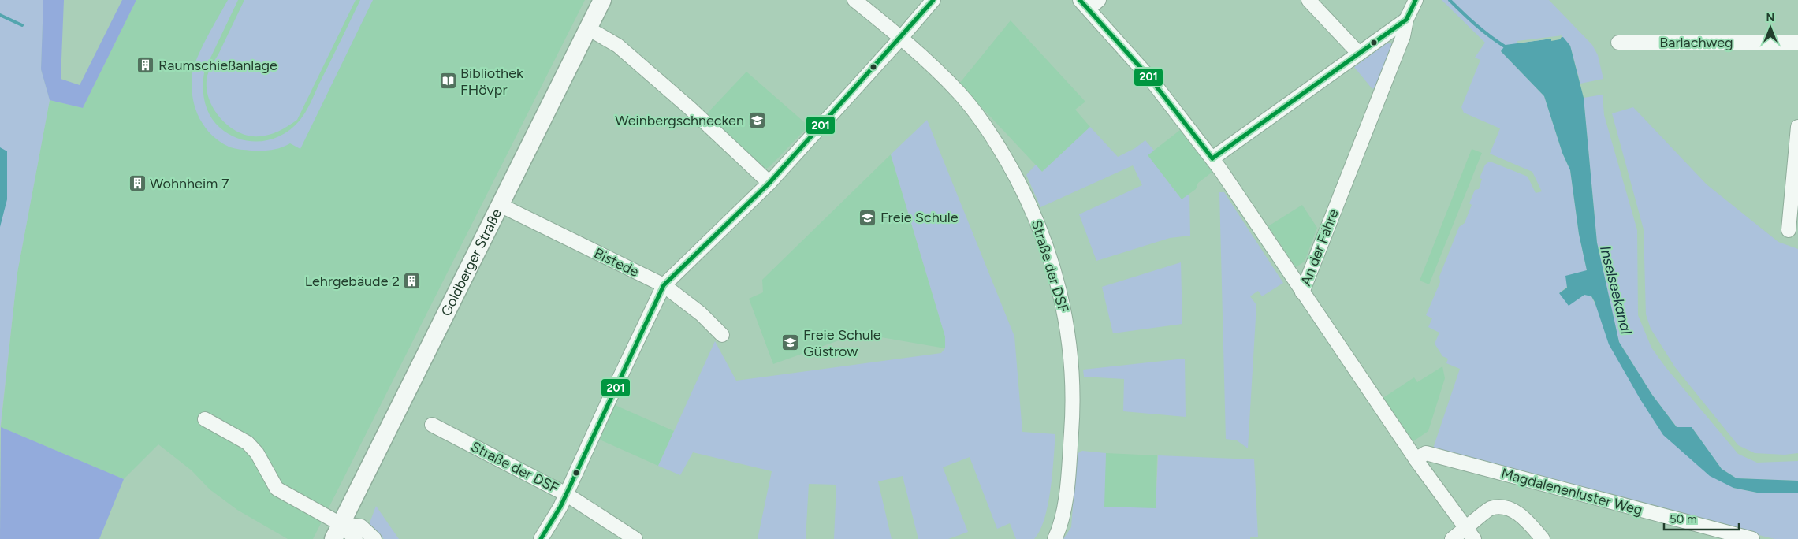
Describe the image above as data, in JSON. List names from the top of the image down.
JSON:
{
  "streets": {
    "main road": ["Goldberger Straße"],
    "street": [
      "Barlachweg",
      "An der Fähre",
      "Bistede",
      "Straße der DSF",
      "Magdalenenluster Weg"
    ]
  },
  "crossings": [
    ["An der Fähre", "Magdalenenluster Weg"],
    ["Goldberger Straße", "Bistede"]
  ],
  "water": ["Inselseekanal"],
  "places": {
    "building": ["Raumschießanlage", "Wohnheim 7", "Lehrgebäude 2"],
    "library": ["Bibliothek FHövpr"],
    "school or university": ["Weinbergschnecken", "Freie Schule", "Freie Schule Güstrow"]
  },
  "lines": ["transit line 201"],
  "scale_bar": "50 m",
  "north": "top"
}
